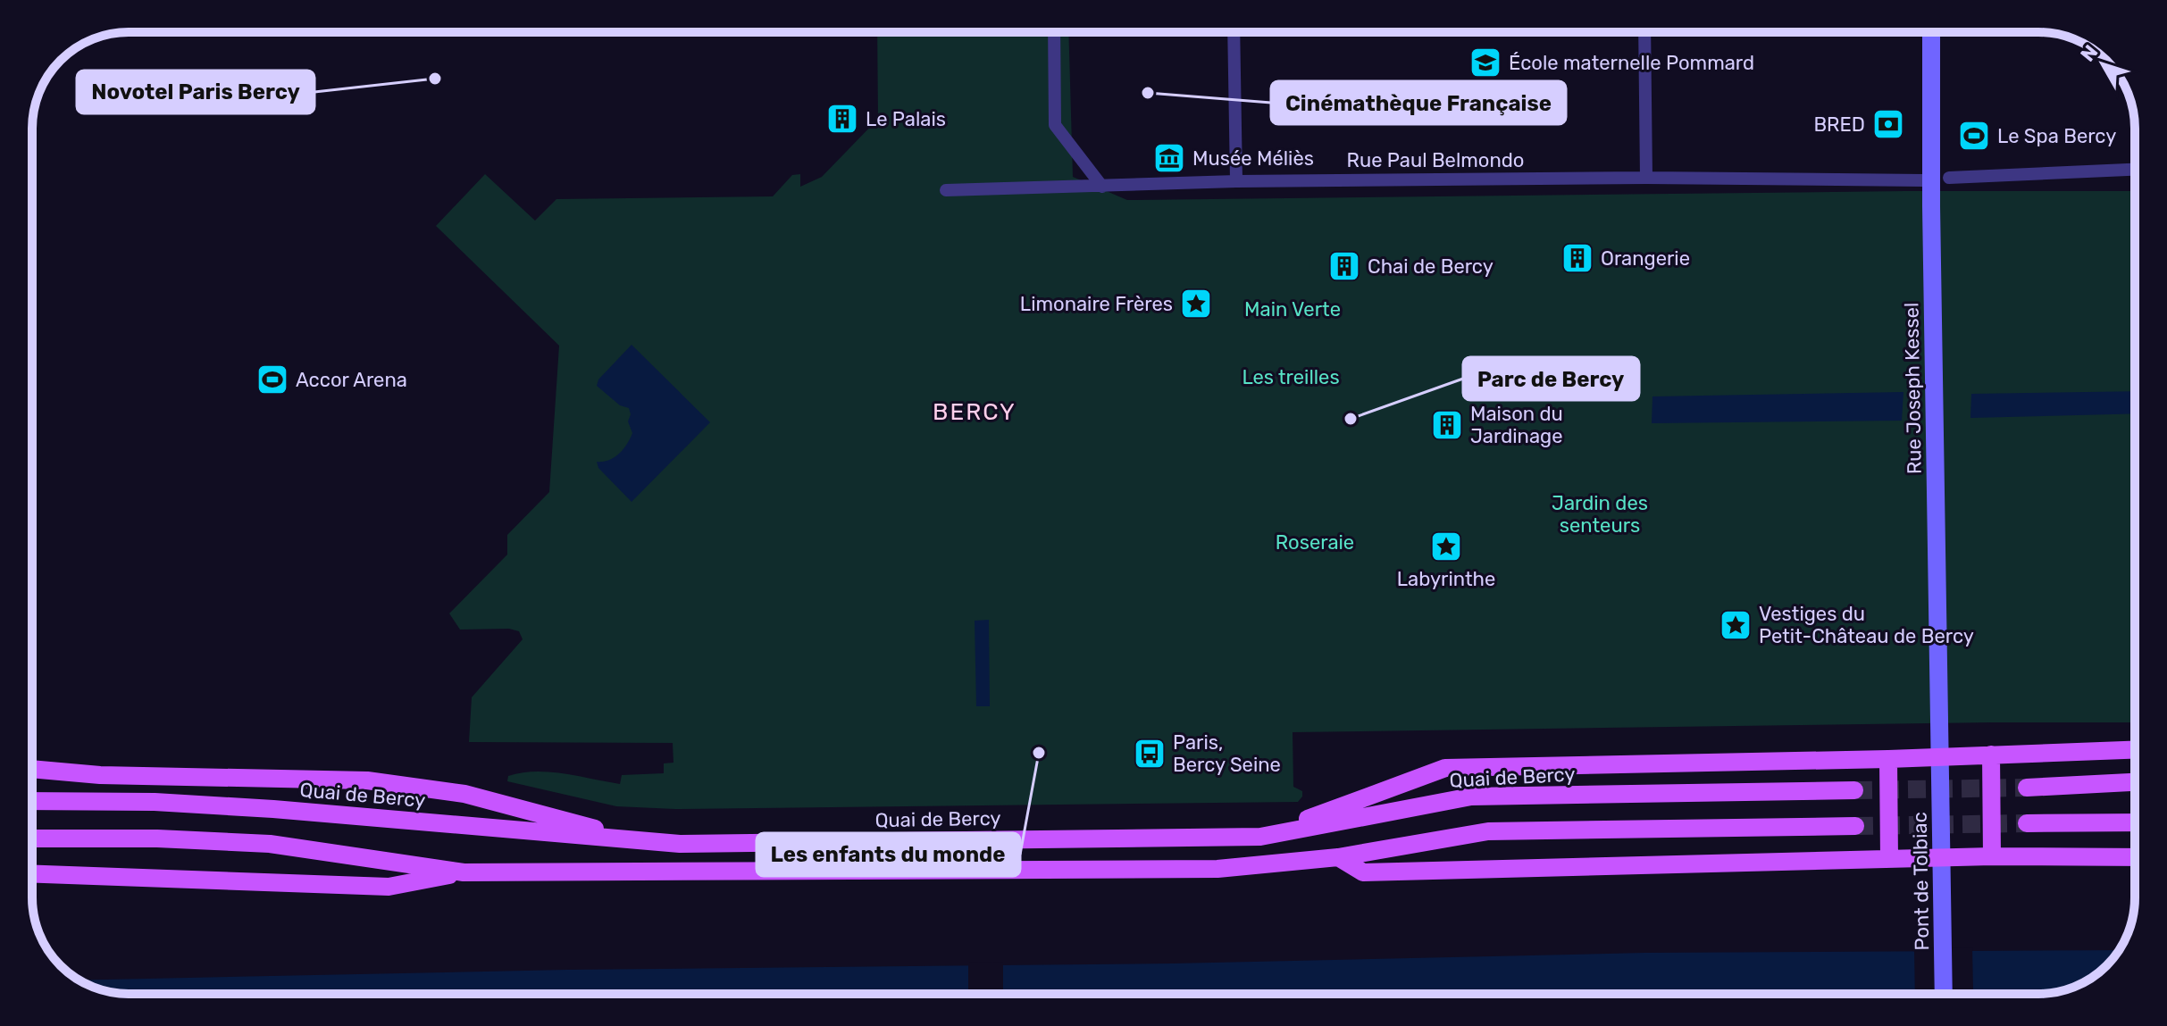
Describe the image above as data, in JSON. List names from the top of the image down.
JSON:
{
  "streets": {
    "main road": ["Rue Joseph Kessel", "Quai de Bercy", "Pont de Tolbiac"],
    "street": ["Rue Paul Belmondo"]
  },
  "crossings": [
    ["Rue Joseph Kessel", "Pont de Tolbiac"]
  ],
  "districts": ["BERCY"],
  "parks": [
    "Main Verte",
    "Les treilles",
    "Jardin des senteurs",
    "Roseraie"
  ],
  "places": {
    "school or university": ["École maternelle Pommard"],
    "other": [
      "Novotel Paris Bercy",
      "Cinémathèque Française",
      "Parc de Bercy",
      "Les enfants du monde"
    ],
    "building": [
      "Le Palais",
      "Orangerie",
      "Chai de Bercy",
      "Maison du Jardinage"
    ],
    "bank": ["BRED"],
    "sports": ["Le Spa Bercy", "Accor Arena"],
    "museum": ["Musée Méliès"],
    "place": ["Limonaire Frères", "Labyrinthe", "Vestiges du Petit-Château de Bercy"],
    "bus stop": ["Paris, Bercy Seine"]
  },
  "north": "top left"
}
